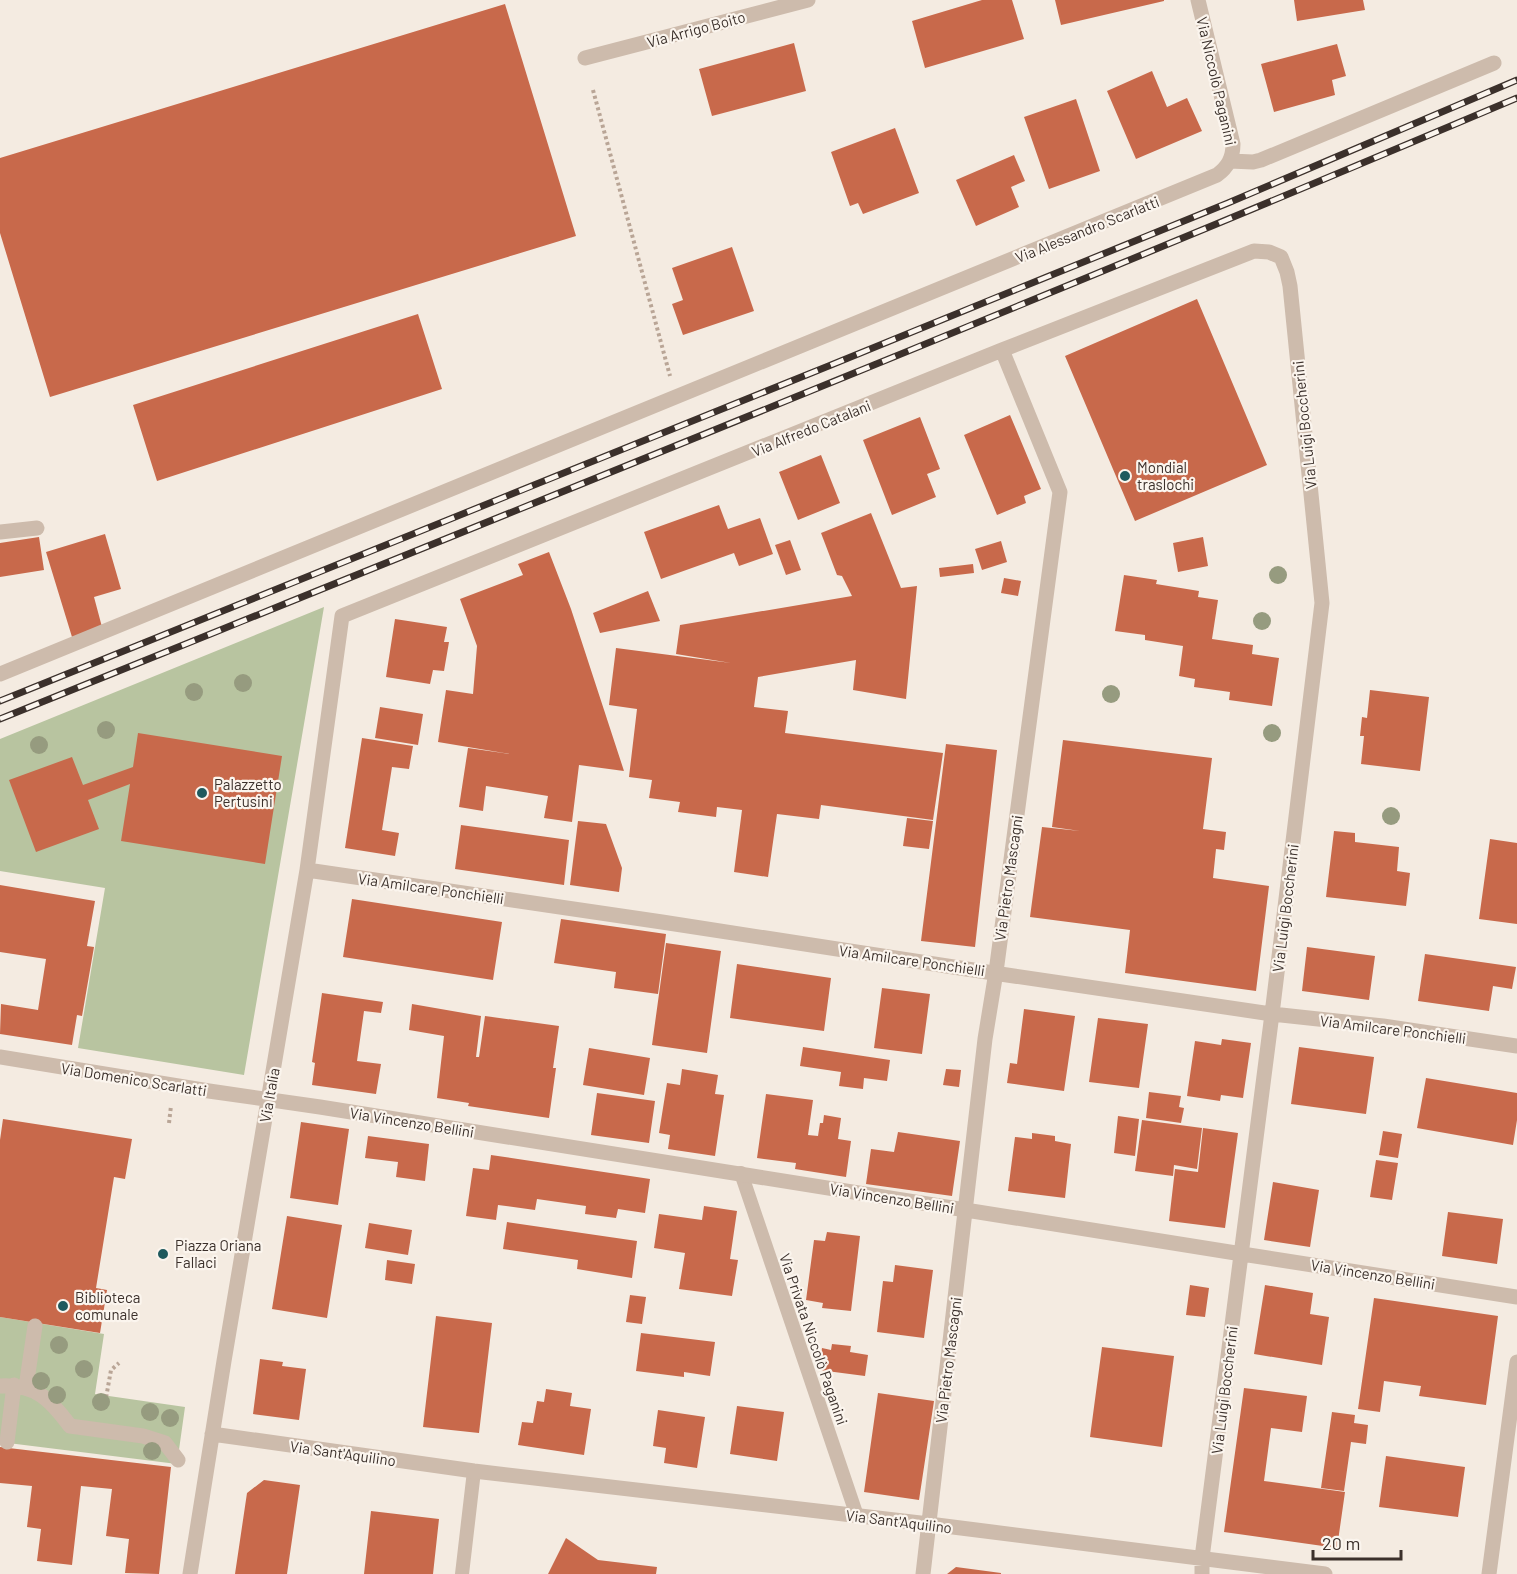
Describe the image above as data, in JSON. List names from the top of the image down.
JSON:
{
  "streets": {
    "street": [
      "Via Arrigo Boito",
      "Via Niccolò Paganini",
      "Via Alessandro Scarlatti",
      "Via Luigi Boccherini",
      "Via Alfredo Catalani",
      "Via Pietro Mascagni",
      "Via Amilcare Ponchielli",
      "Via Domenico Scarlatti",
      "Via Italia",
      "Via Vincenzo Bellini",
      "Via Sant'Aquilino"
    ],
    "lane": ["Via Privata Niccolò Paganini"]
  },
  "crossings": [
    ["Via Niccolò Paganini", "Via Alessandro Scarlatti"],
    ["Via Luigi Boccherini", "Via Alfredo Catalani"],
    ["Via Luigi Boccherini", "Via Amilcare Ponchielli"],
    ["Via Luigi Boccherini", "Via Vincenzo Bellini"],
    ["Via Luigi Boccherini", "Via Sant'Aquilino"],
    ["Via Alfredo Catalani", "Via Pietro Mascagni"],
    ["Via Alfredo Catalani", "Via Italia"],
    ["Via Pietro Mascagni", "Via Amilcare Ponchielli"],
    ["Via Pietro Mascagni", "Via Vincenzo Bellini"],
    ["Via Pietro Mascagni", "Via Sant'Aquilino"],
    ["Via Amilcare Ponchielli", "Via Italia"],
    ["Via Domenico Scarlatti", "Via Italia"],
    ["Via Domenico Scarlatti", "Via Vincenzo Bellini"],
    ["Via Italia", "Via Vincenzo Bellini"],
    ["Via Italia", "Via Sant'Aquilino"],
    ["Via Vincenzo Bellini", "Via Privata Niccolò Paganini"],
    ["Via Privata Niccolò Paganini", "Via Sant'Aquilino"]
  ],
  "places": [
    "Mondial traslochi",
    "Palazzetto Pertusini",
    "Piazza Oriana Fallaci",
    "Biblioteca comunale"
  ],
  "scale_bar": "20 m"
}
